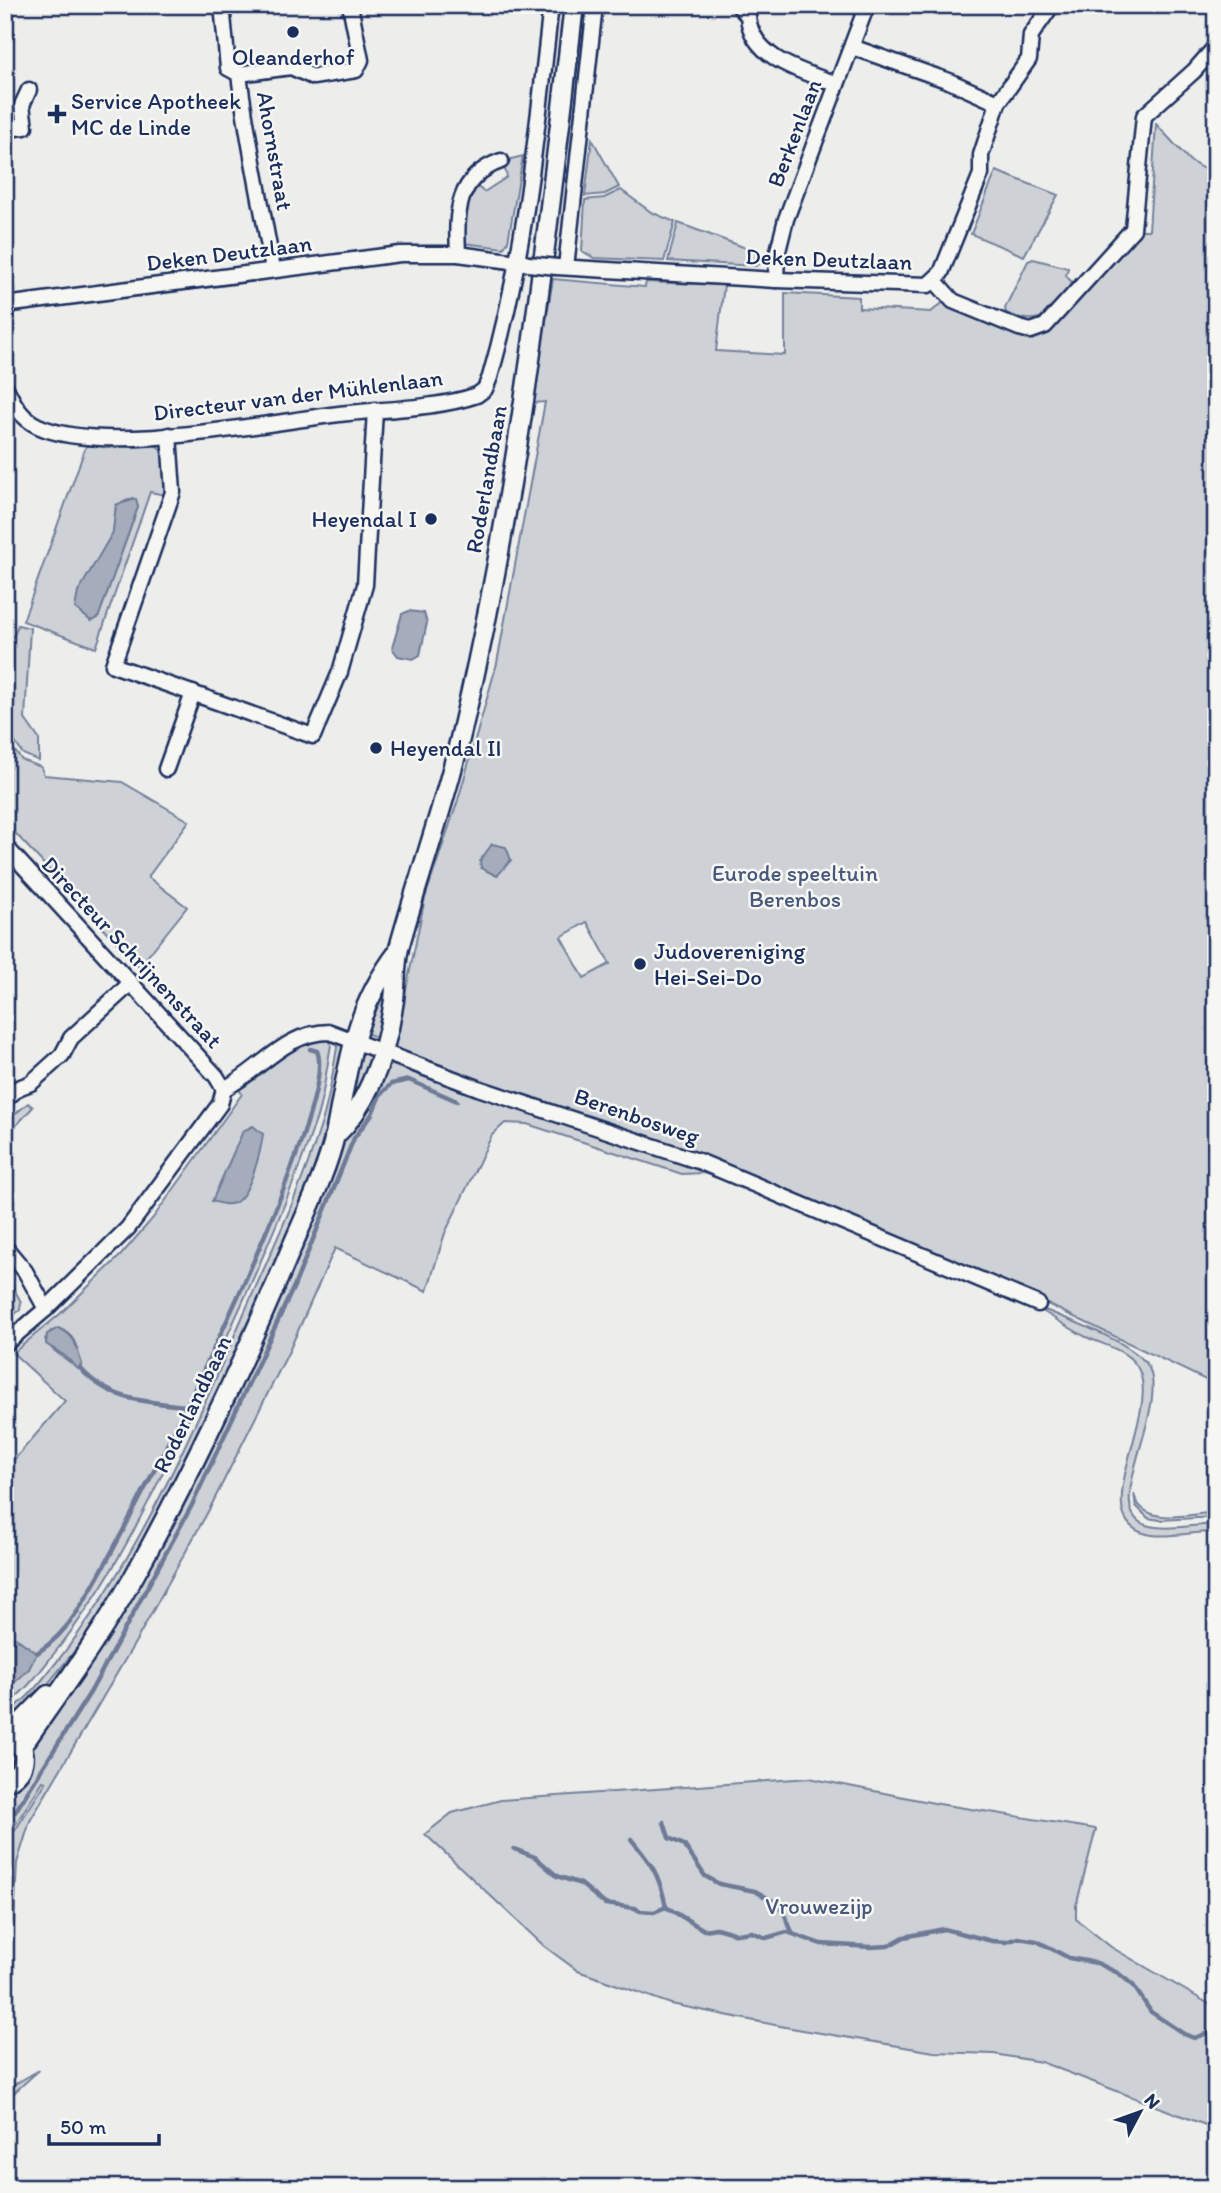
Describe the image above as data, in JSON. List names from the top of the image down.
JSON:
{
  "streets": {
    "main road": ["Roderlandbaan"],
    "street": [
      "Berkenlaan",
      "Ahornstraat",
      "Deken Deutzlaan",
      "Directeur van der Mühlenlaan",
      "Directeur Schrijnenstraat",
      "Berenbosweg"
    ]
  },
  "crossings": [
    ["Berkenlaan", "Deken Deutzlaan"],
    ["Ahornstraat", "Deken Deutzlaan"],
    ["Deken Deutzlaan", "Directeur van der Mühlenlaan"],
    ["Roderlandbaan", "Berenbosweg"],
    ["Directeur Schrijnenstraat", "Berenbosweg"]
  ],
  "parks": ["Eurode speeltuin Berenbos", "Vrouwezijp"],
  "places": {
    "other": [
      "Oleanderhof",
      "Heyendal I",
      "Heyendal II",
      "Judovereniging Hei-Sei-Do"
    ],
    "health": ["Service Apotheek MC de Linde"]
  },
  "scale_bar": "50 m",
  "north": "top right"
}
